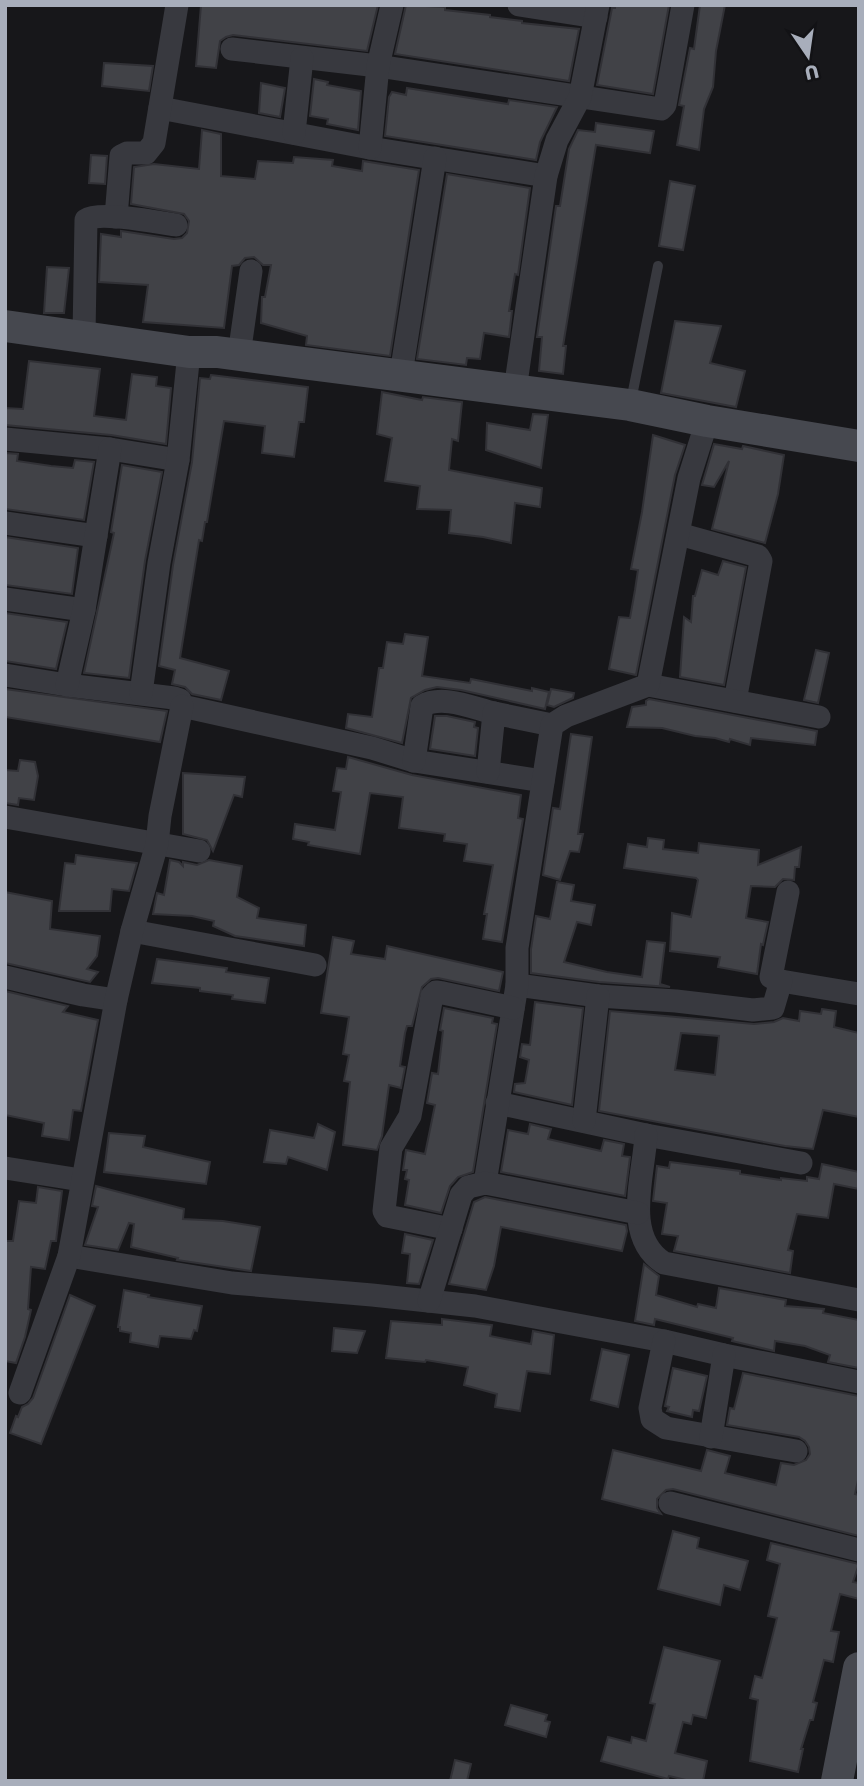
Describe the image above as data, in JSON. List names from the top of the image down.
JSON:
{
  "north": "bottom"
}
